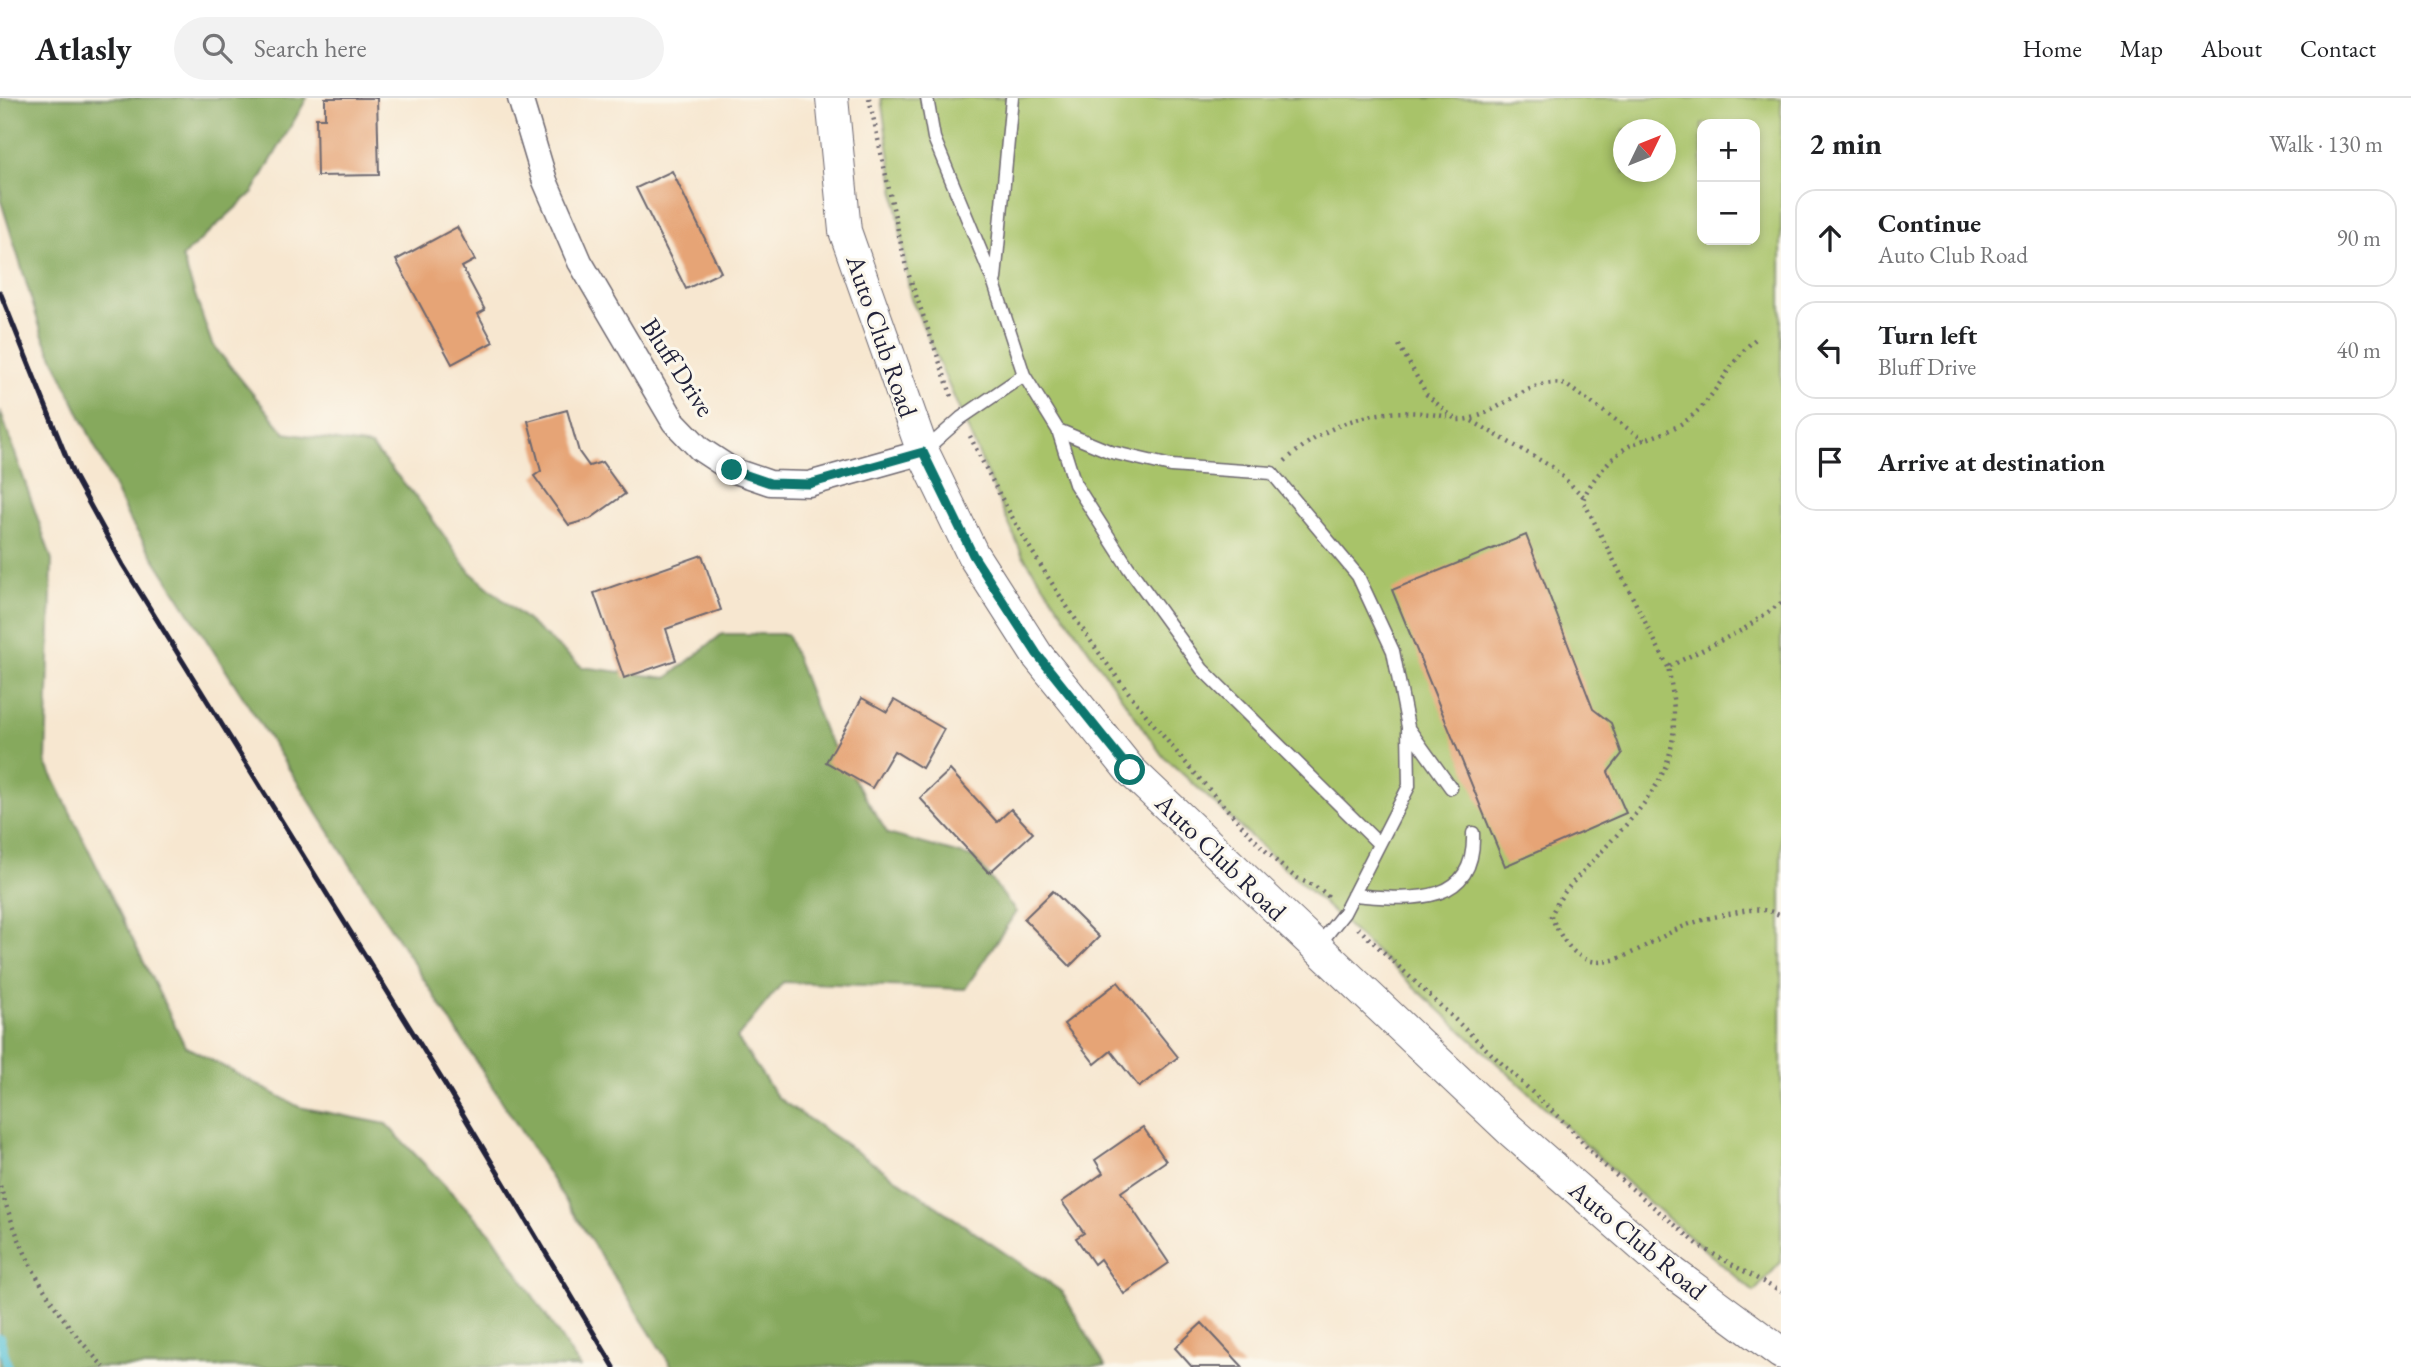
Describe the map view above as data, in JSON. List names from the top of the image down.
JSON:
{
  "streets": {
    "street": ["Auto Club Road", "Bluff Drive"]
  },
  "crossings": [
    ["Auto Club Road", "Bluff Drive"]
  ],
  "north": "top right",
  "page": {
    "header": "Atlasly",
    "search": "Search here",
    "nav": [
      "Home",
      "Map",
      "About",
      "Contact"
    ],
    "heading": ["2 min", "Walk · 130 m"],
    "map_buttons": ["+", "−"],
    "list": [
      ["Continue", "Auto Club Road", "90 m"],
      ["Turn left", "Bluff Drive", "40 m"],
      "Arrive at destination"
    ]
  }
}
